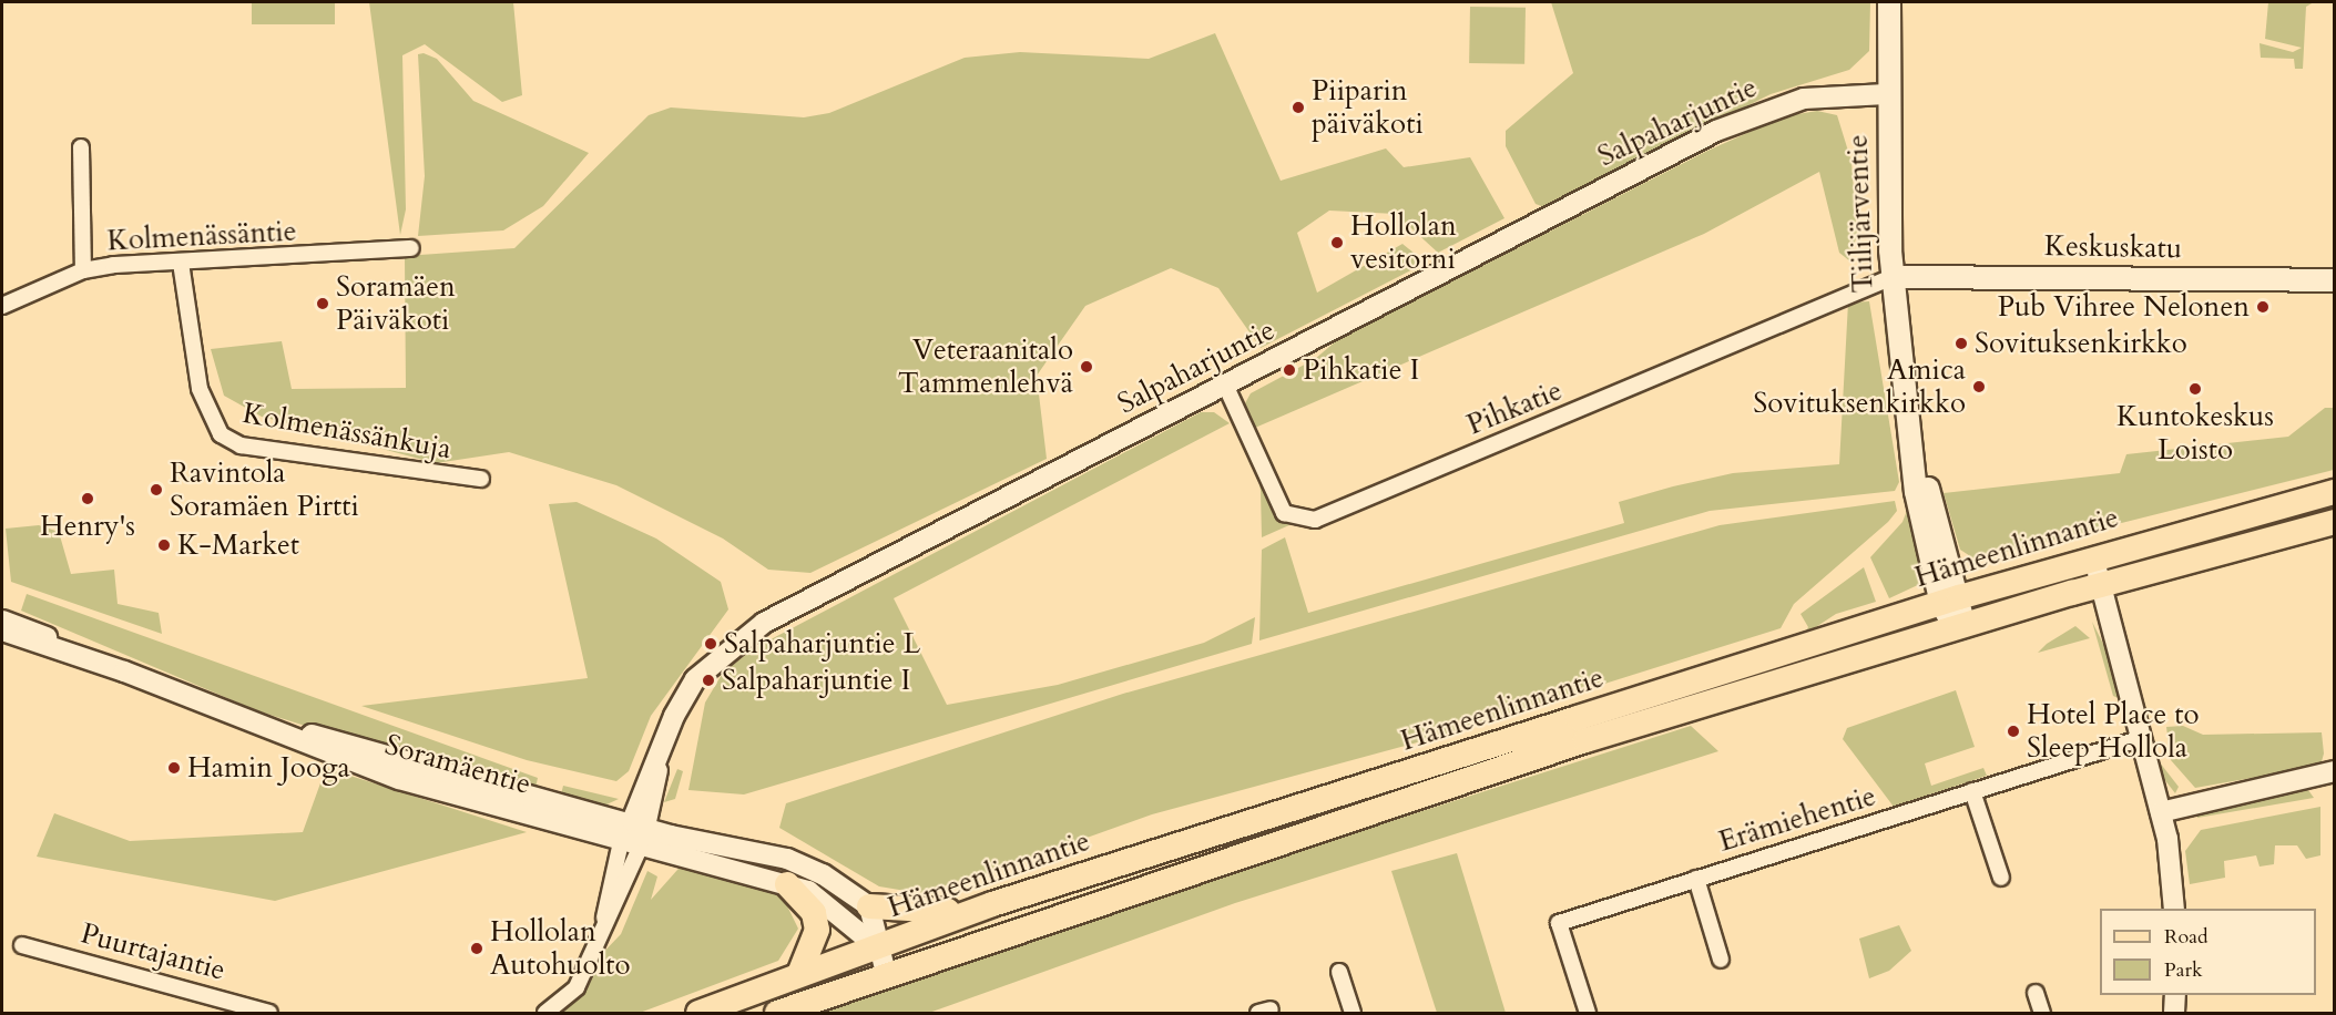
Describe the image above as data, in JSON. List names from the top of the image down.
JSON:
{
  "streets": {
    "main road": ["Tiilijärventie", "Keskuskatu", "Hämeenlinnantie"],
    "street": [
      "Salpaharjuntie",
      "Kolmenässäntie",
      "Pihkatie",
      "Kolmenässänkuja",
      "Soramäentie",
      "Erämiehentie",
      "Puurtajantie"
    ]
  },
  "crossings": [
    ["Salpaharjuntie", "Tiilijärventie"],
    ["Salpaharjuntie", "Pihkatie"],
    ["Salpaharjuntie", "Soramäentie"],
    ["Tiilijärventie", "Keskuskatu"],
    ["Tiilijärventie", "Pihkatie"],
    ["Tiilijärventie", "Hämeenlinnantie"],
    ["Kolmenässäntie", "Kolmenässänkuja"],
    ["Keskuskatu", "Pihkatie"],
    ["Hämeenlinnantie", "Soramäentie"]
  ],
  "places": [
    "Piiparin päiväkoti",
    "Hollolan vesitorni",
    "Soramäen Päiväkoti",
    "Pub Vihree Nelonen",
    "Sovituksenkirkko",
    "Veteraanitalo Tammenlehvä",
    "Pihkatie I",
    "Amica Sovituksenkirkko",
    "Kuntokeskus Loisto",
    "Ravintola Soramäen Pirtti",
    "Henry's",
    "K-Market",
    "Salpaharjuntie L",
    "Salpaharjuntie I",
    "Hotel Place to Sleep Hollola",
    "Hamin Jooga",
    "Hollolan Autohuolto"
  ],
  "legend": ["Road", "Park"]
}
